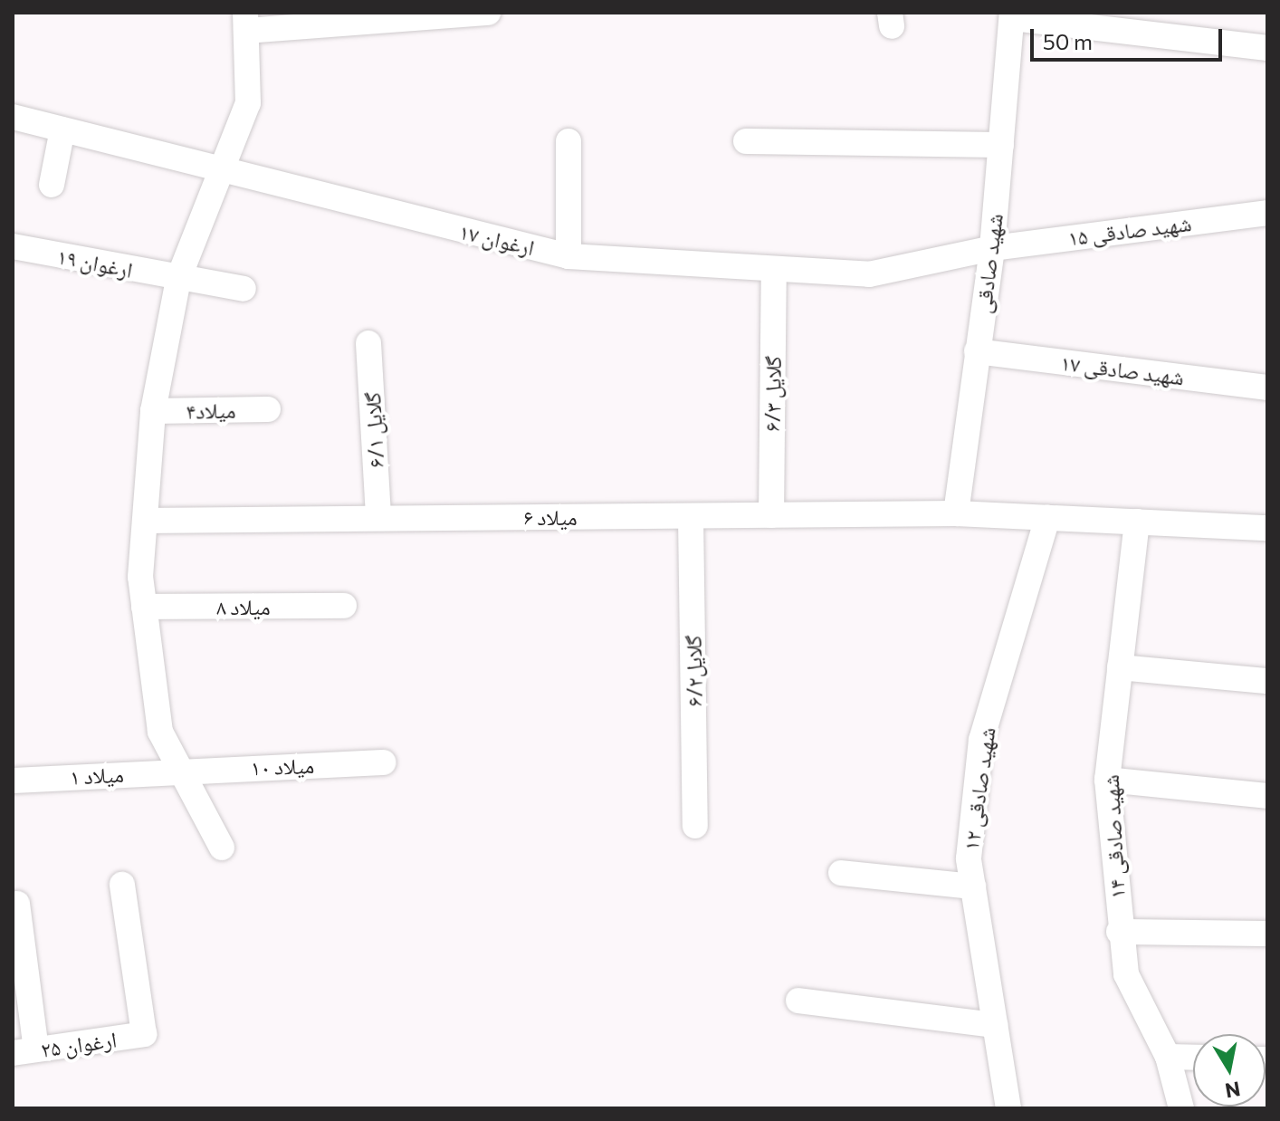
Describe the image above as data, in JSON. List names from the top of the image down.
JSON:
{
  "streets": {
    "street": [
      "شهید صادقی ۱۵",
      "ارغوان ۱۷",
      "ارغوان ۱۹",
      "شهید صادقی",
      "شهید صادقی ۱۷",
      "گلایل ۶/۳",
      "میلاد۴",
      "گلایل ۶/۱",
      "میلاد ۶",
      "میلاد ۸",
      "گلایل۶/۲",
      "میلاد ۱۰",
      "میلاد ۱",
      "شهید صادقی ۱۲",
      "شهید صادقی ۱۴",
      "ارغوان ۲۵"
    ]
  },
  "crossings": [
    ["شهید صادقی ۱۵", "ارغوان ۱۷"],
    ["شهید صادقی ۱۵", "شهید صادقی"],
    ["ارغوان ۱۷", "شهید صادقی"],
    ["ارغوان ۱۷", "گلایل ۶/۳"],
    ["شهید صادقی", "شهید صادقی ۱۷"],
    ["شهید صادقی", "میلاد ۶"],
    ["گلایل ۶/۳", "میلاد ۶"],
    ["گلایل ۶/۱", "میلاد ۶"],
    ["میلاد ۶", "گلایل۶/۲"],
    ["میلاد ۶", "شهید صادقی ۱۲"],
    ["میلاد ۶", "شهید صادقی ۱۴"],
    ["میلاد ۱۰", "میلاد ۱"]
  ],
  "scale_bar": "50 m",
  "north": "bottom"
}
